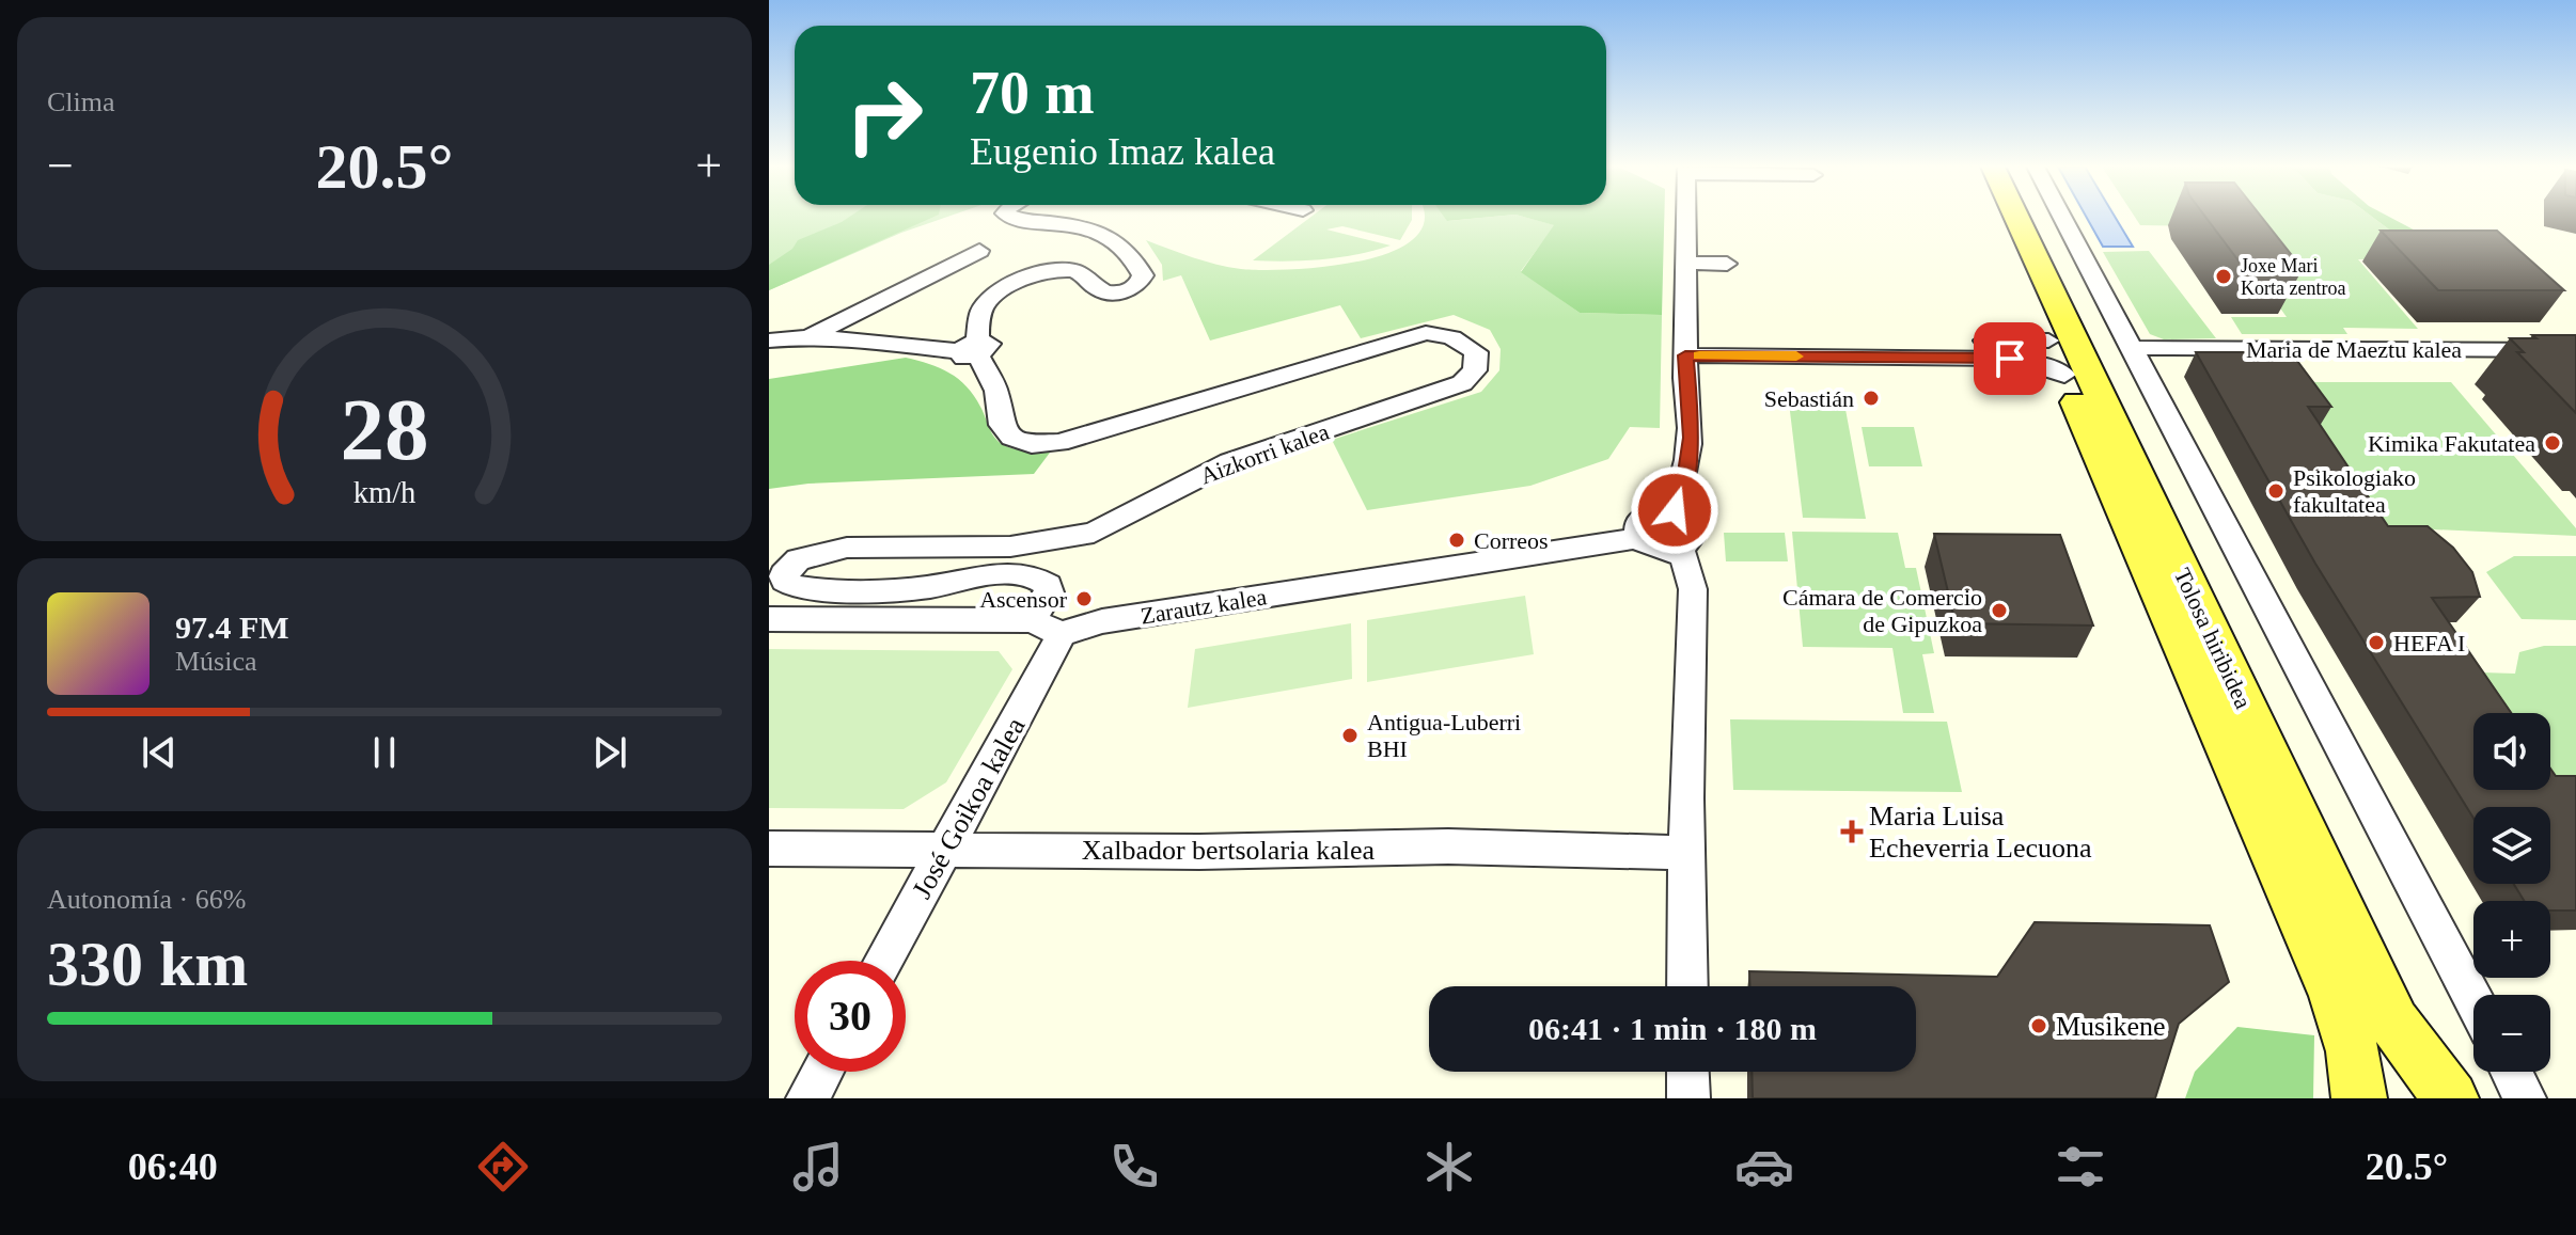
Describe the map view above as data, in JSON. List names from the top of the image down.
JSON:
{
  "streets": {
    "main road": ["Tolosa hiribidea"],
    "street": [
      "Maria de Maeztu kalea",
      "Aizkorri kalea",
      "Zarautz kalea",
      "José Goikoa kalea",
      "Xalbador bertsolaria kalea"
    ]
  },
  "crossings": [
    ["Aizkorri kalea", "Zarautz kalea"],
    ["Aizkorri kalea", "José Goikoa kalea"],
    ["Zarautz kalea", "José Goikoa kalea"],
    ["José Goikoa kalea", "Xalbador bertsolaria kalea"]
  ],
  "places": {
    "other": [
      "Joxe Mari Korta zentroa",
      "Sebastián",
      "Kimika Fakutatea",
      "Psikologiako fakultatea",
      "Correos",
      "Ascensor",
      "Cámara de Comercio de Gipuzkoa",
      "HEFA I",
      "Antigua-Luberri BHI",
      "Musikene"
    ],
    "health": ["Maria Luisa Echeverria Lecuona"]
  },
  "page": {
    "tile": [
      "Clima",
      ["Autonomía · 66%", "330 km"]
    ],
    "turn": ["70 m", "Eugenio Imaz kalea"],
    "heat": ["−", "20.5°", "+"],
    "song": ["97.4 FM", "Música"],
    "map_buttons": ["+", "−"],
    "limit": "30",
    "trip": "06:41 · 1 min · 180 m",
    "tabs": ["06:40", "20.5°"],
    "gauge": ["28", "km/h"]
  }
}
